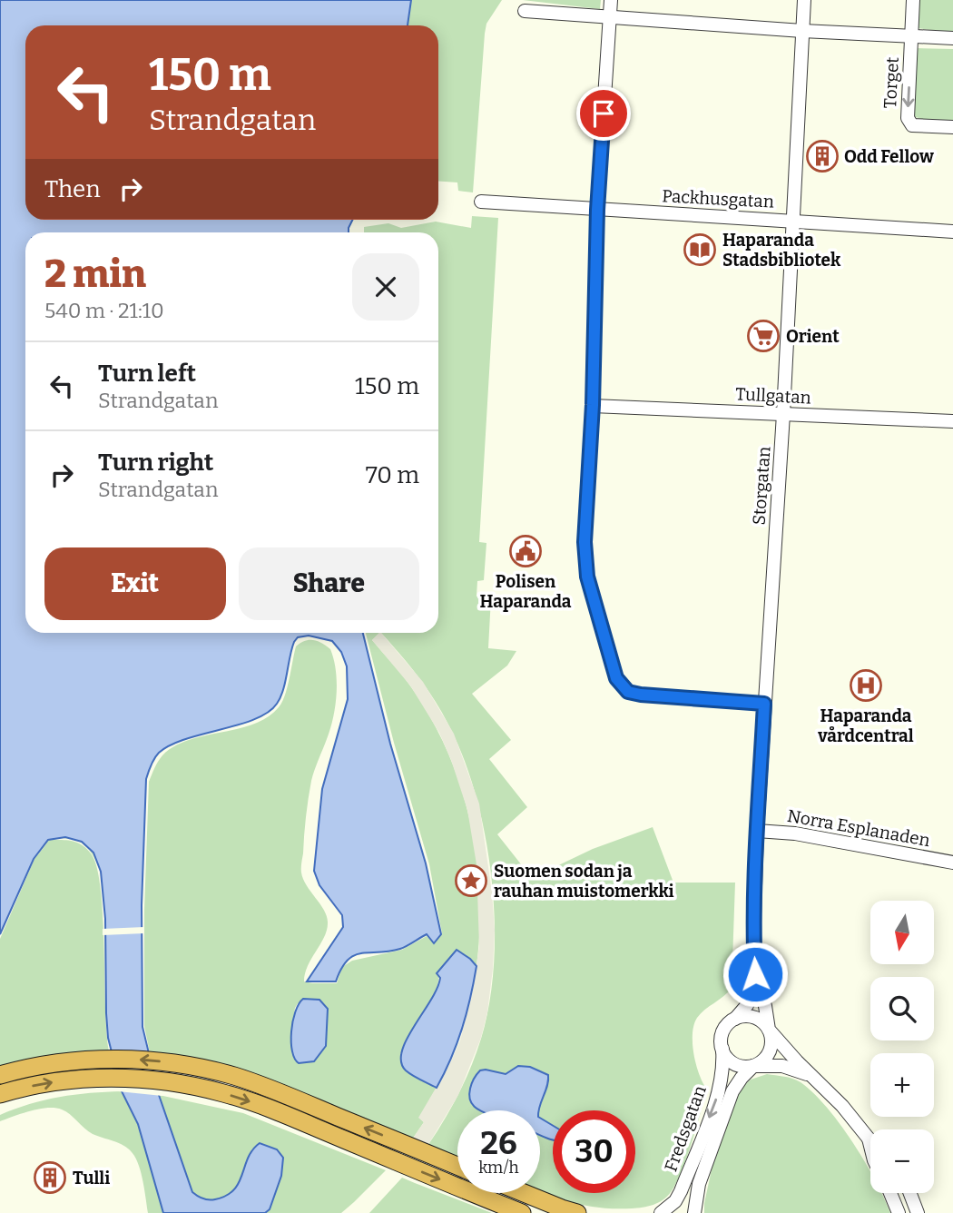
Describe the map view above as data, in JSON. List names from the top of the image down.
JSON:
{
  "streets": {
    "street": [
      "Torget",
      "Packhusgatan",
      "Tullgatan",
      "Storgatan",
      "Norra Esplanaden",
      "Fredsgatan"
    ]
  },
  "crossings": [
    ["Packhusgatan", "Storgatan"],
    ["Tullgatan", "Storgatan"],
    ["Storgatan", "Norra Esplanaden"],
    ["Storgatan", "Fredsgatan"]
  ],
  "places": {
    "building": ["Odd Fellow", "Tulli"],
    "library": ["Haparanda Stadsbibliotek"],
    "supermarket": ["Orient"],
    "public building": ["Polisen Haparanda"],
    "hospital": ["Haparanda vårdcentral"],
    "place": ["Suomen sodan ja rauhan muistomerkki"]
  },
  "north": "bottom",
  "page": {
    "turn": ["150 m", "Strandgatan"],
    "then": "Then",
    "heading": ["2 min", "540 m · 21:10"],
    "list": [
      {
        "name": "Turn left",
        "note": "Strandgatan",
        "value": "150 m"
      },
      {
        "name": "Turn right",
        "note": "Strandgatan",
        "value": "70 m"
      }
    ],
    "buttons": ["Exit", "Share"],
    "map_buttons": ["+", "−"],
    "speed": "26 km/h",
    "limit": "30"
  }
}
